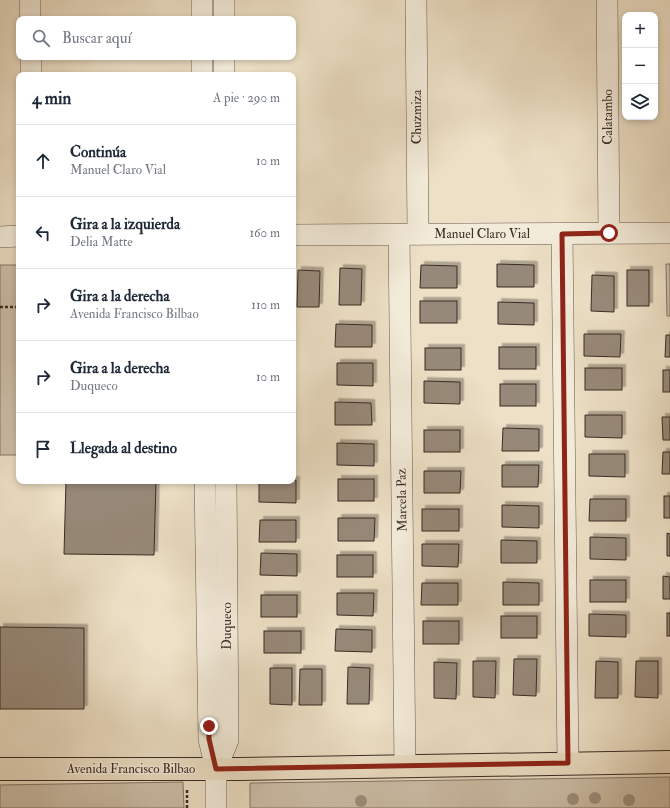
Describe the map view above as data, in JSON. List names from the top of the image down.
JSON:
{
  "streets": {
    "main road": ["Avenida Francisco Bilbao"],
    "street": [
      "Chuzmiza",
      "Calatambo",
      "Manuel Claro Vial",
      "Marcela Paz",
      "Duqueco"
    ]
  },
  "crossings": [
    ["Chuzmiza", "Manuel Claro Vial"],
    ["Chuzmiza", "Marcela Paz"],
    ["Calatambo", "Manuel Claro Vial"],
    ["Manuel Claro Vial", "Marcela Paz"],
    ["Marcela Paz", "Avenida Francisco Bilbao"],
    ["Duqueco", "Avenida Francisco Bilbao"]
  ],
  "page": {
    "map_buttons": ["+", "−"],
    "search": "Buscar aquí",
    "heading": ["4 min", "A pie · 290 m"],
    "list": [
      ["Continúa", "Manuel Claro Vial", "10 m"],
      ["Gira a la izquierda", "Delia Matte", "160 m"],
      ["Gira a la derecha", "Avenida Francisco Bilbao", "110 m"],
      ["Gira a la derecha", "Duqueco", "10 m"],
      "Llegada al destino"
    ]
  }
}
